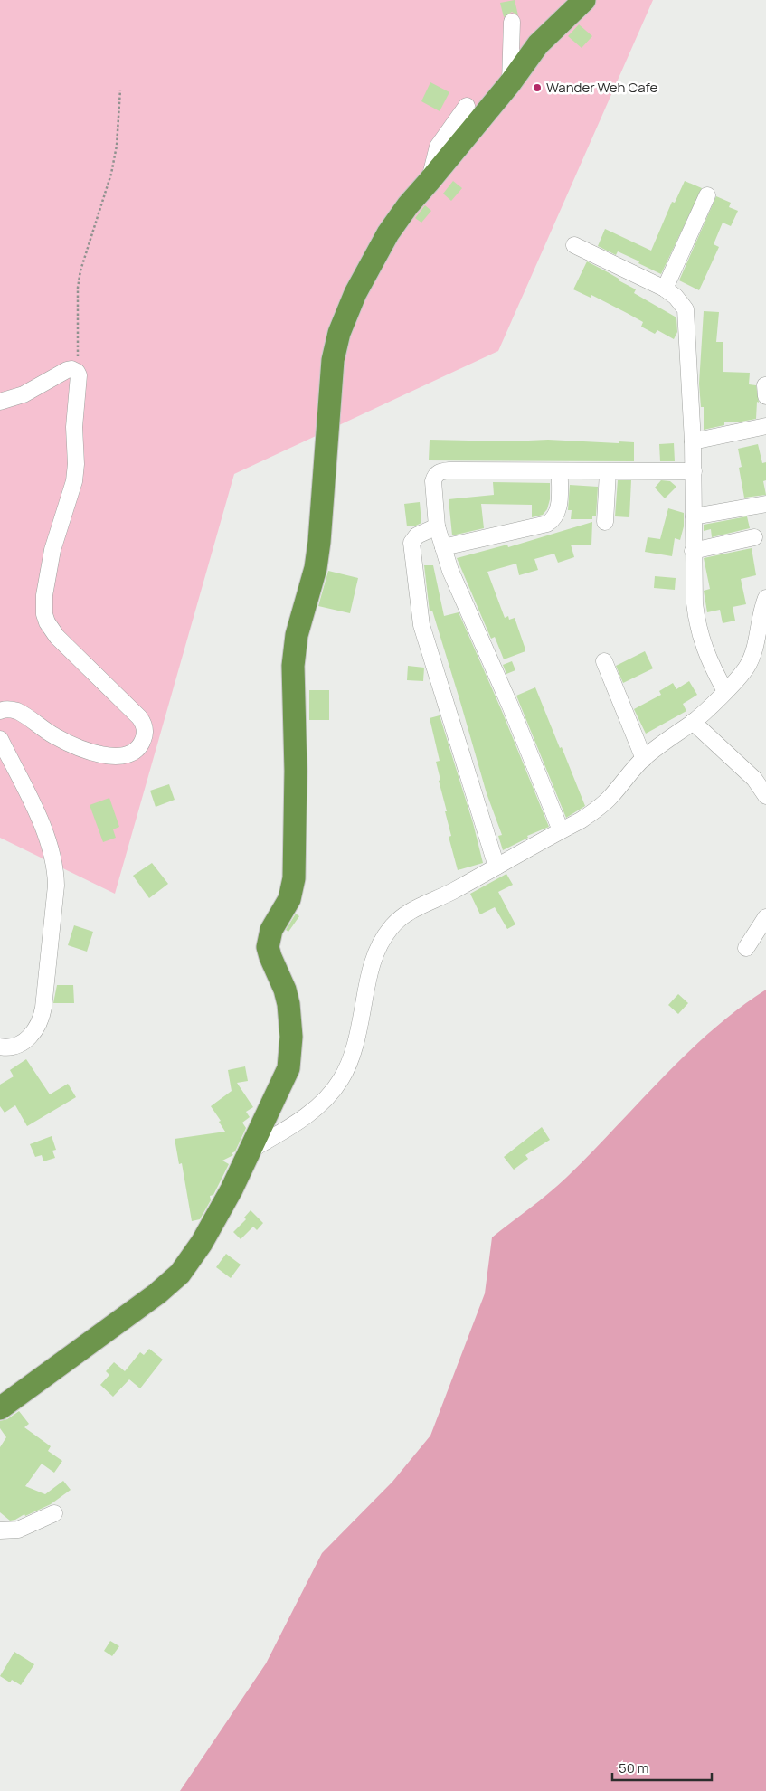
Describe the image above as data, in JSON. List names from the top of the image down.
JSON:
{
  "places": ["Wander Weh Cafe"],
  "scale_bar": "50 m"
}
